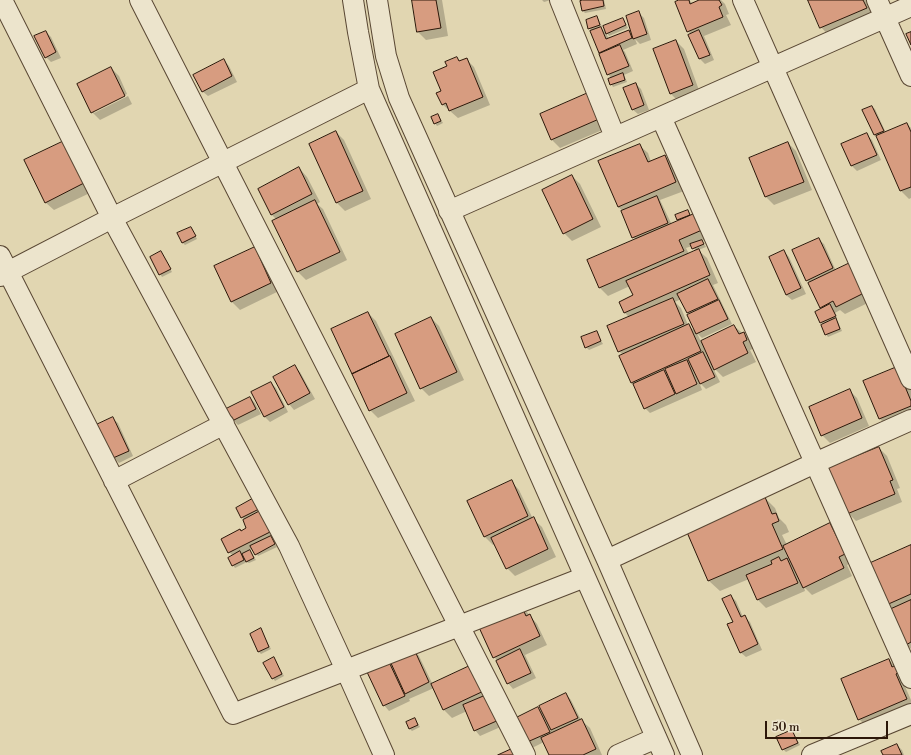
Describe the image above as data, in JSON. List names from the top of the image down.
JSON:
{
  "scale_bar": "50 m"
}
